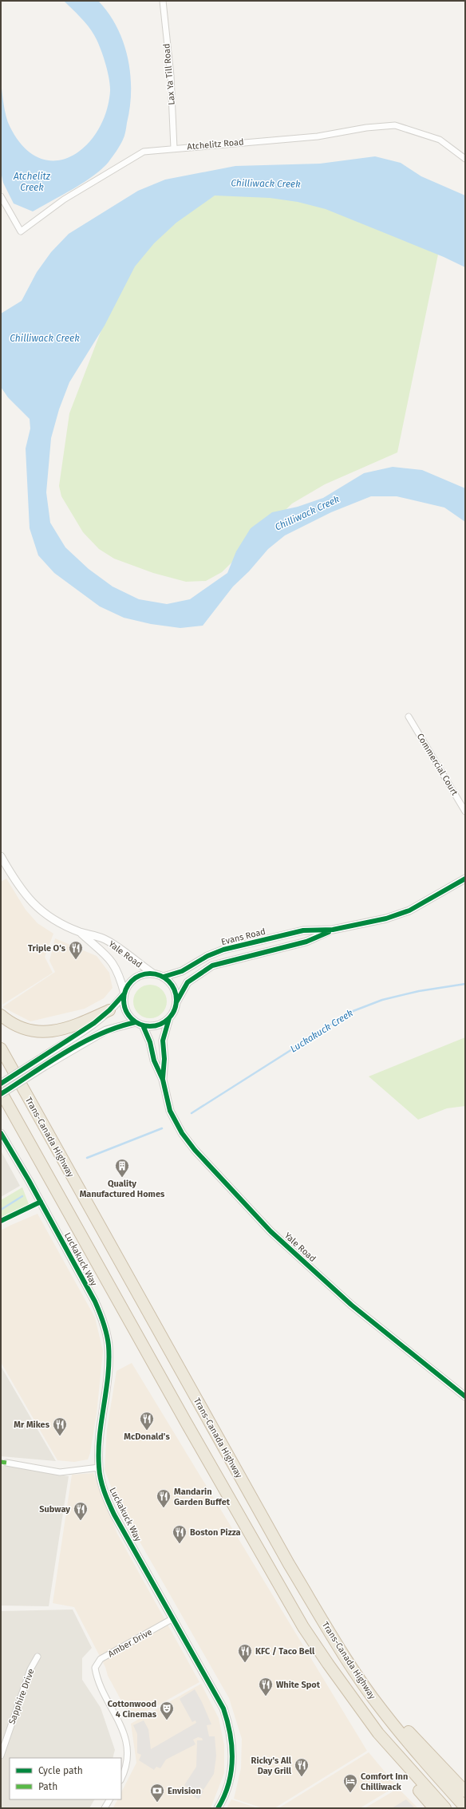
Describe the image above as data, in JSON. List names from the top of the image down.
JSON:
{
  "streets": {
    "highway": ["Trans-Canada Highway"],
    "street": [
      "Lax Ya Till Road",
      "Atchelitz Road",
      "Commercial Court",
      "Evans Road",
      "Yale Road",
      "Luckakuck Way",
      "Amber Drive",
      "Sapphire Drive"
    ]
  },
  "crossings": [
    ["Lax Ya Till Road", "Atchelitz Road"],
    ["Evans Road", "Yale Road"],
    ["Luckakuck Way", "Amber Drive"]
  ],
  "water": ["Atchelitz Creek", "Chilliwack Creek", "Luckakuck Creek"],
  "places": {
    "restaurant": [
      "Triple O's",
      "McDonald's",
      "Mr Mikes",
      "Mandarin Garden Buffet",
      "Subway",
      "Boston Pizza",
      "KFC / Taco Bell",
      "White Spot",
      "Ricky's All Day Grill"
    ],
    "building": ["Quality Manufactured Homes"],
    "theatre": ["Cottonwood 4 Cinemas"],
    "hotel": ["Comfort Inn Chilliwack"],
    "bank": ["Envision"]
  },
  "legend": ["Cycle path", "Path"]
}
